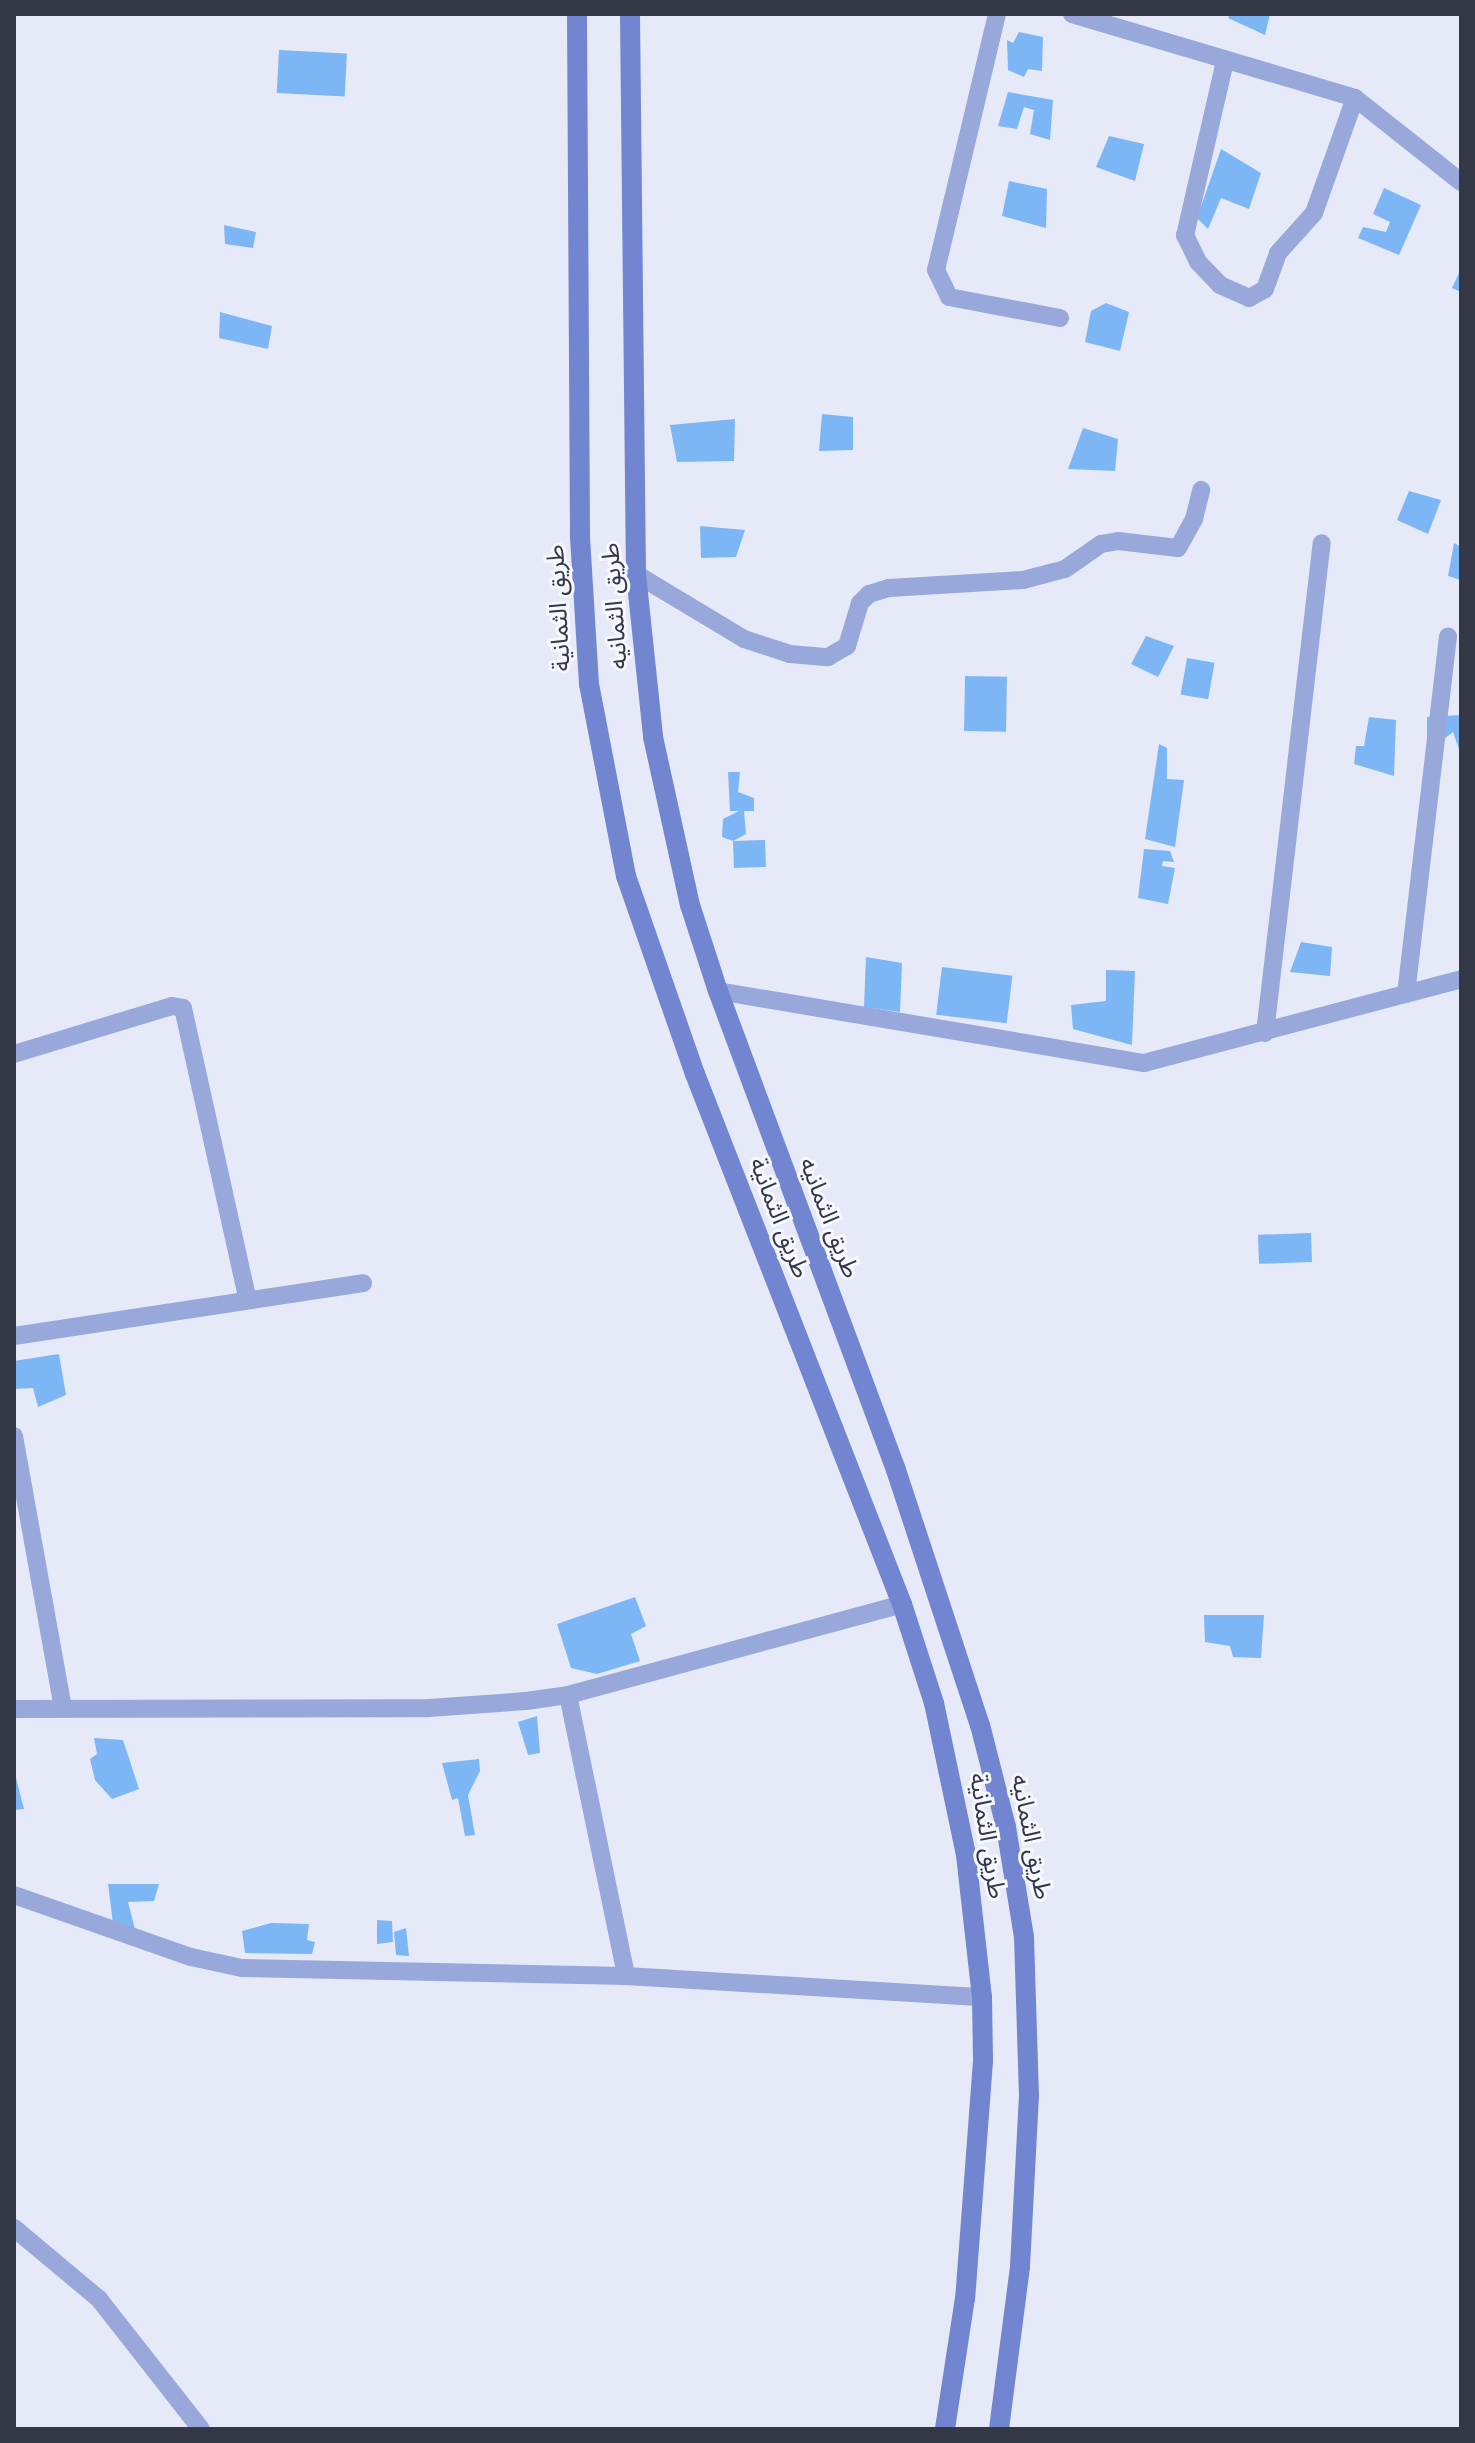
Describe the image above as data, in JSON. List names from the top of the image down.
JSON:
{
  "streets": {
    "street": ["طريق الثمانيه", "طريق الثمانية"]
  }
}
